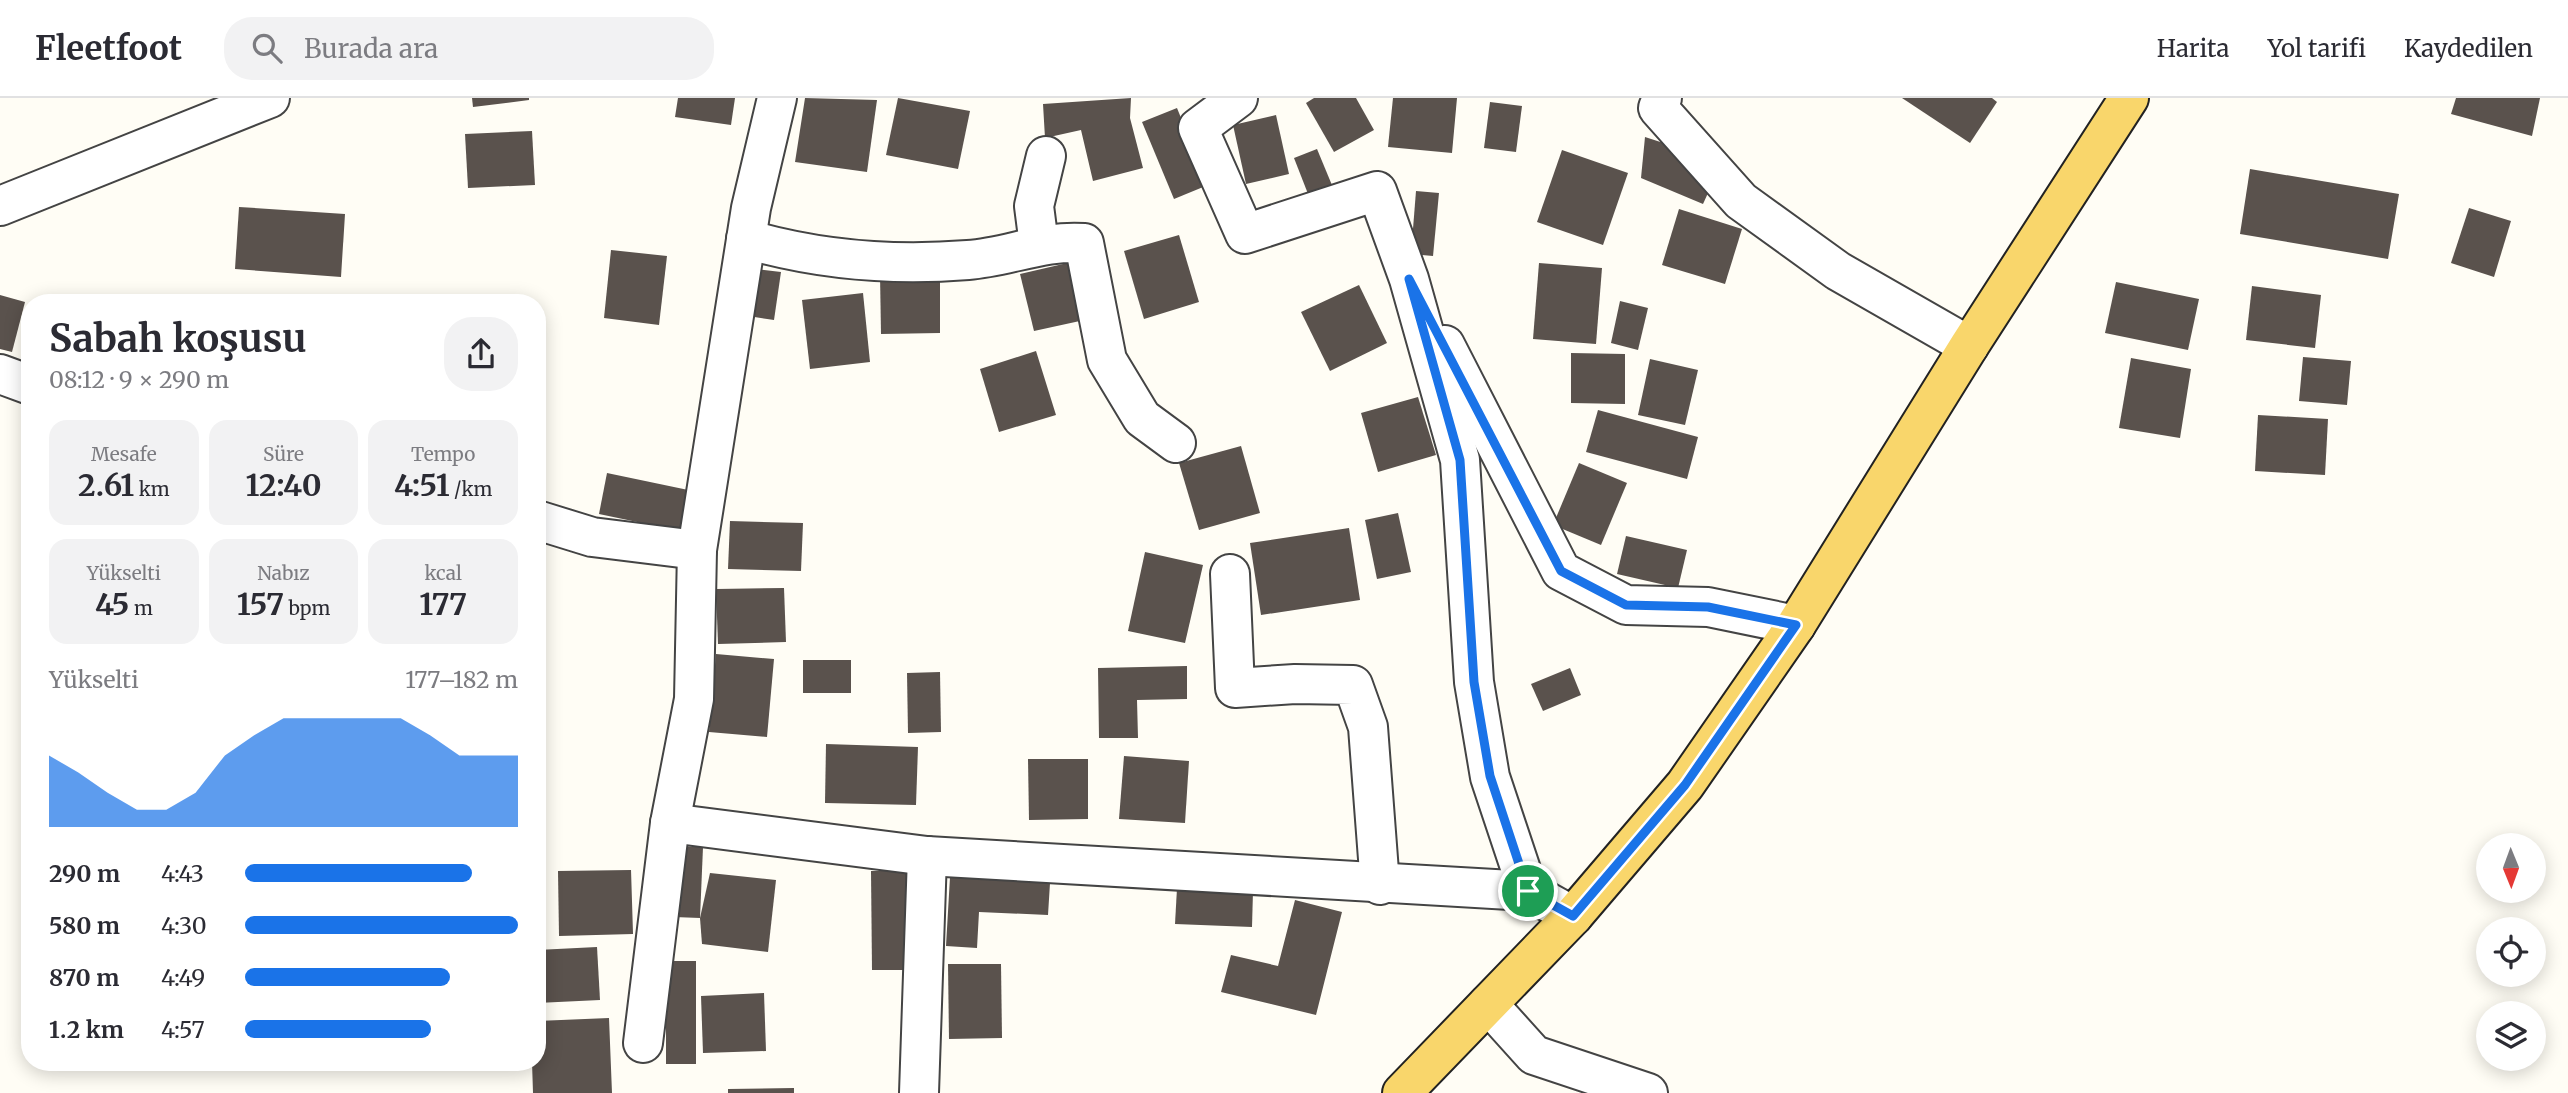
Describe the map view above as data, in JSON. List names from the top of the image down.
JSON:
{
  "north": "bottom",
  "page": {
    "header": "Fleetfoot",
    "search": "Burada ara",
    "nav": ["Harita", "Yol tarifi", "Kaydedilen"],
    "heading": ["Sabah koşusu", "08:12 · 9 × 290 m"],
    "stats": [
      ["Mesafe", "2.61 km"],
      ["Süre", "12:40"],
      ["Tempo", "4:51 /km"],
      ["Yükselti", "45 m"],
      ["Nabız", "157 bpm"],
      ["kcal", "177"]
    ],
    "chart": ["Yükselti", "177–182 m"],
    "list": [
      {
        "name": "290 m",
        "note": "4:43"
      },
      {
        "name": "580 m",
        "note": "4:30"
      },
      {
        "name": "870 m",
        "note": "4:49"
      },
      {
        "name": "1.2 km",
        "note": "4:57"
      }
    ]
  }
}
